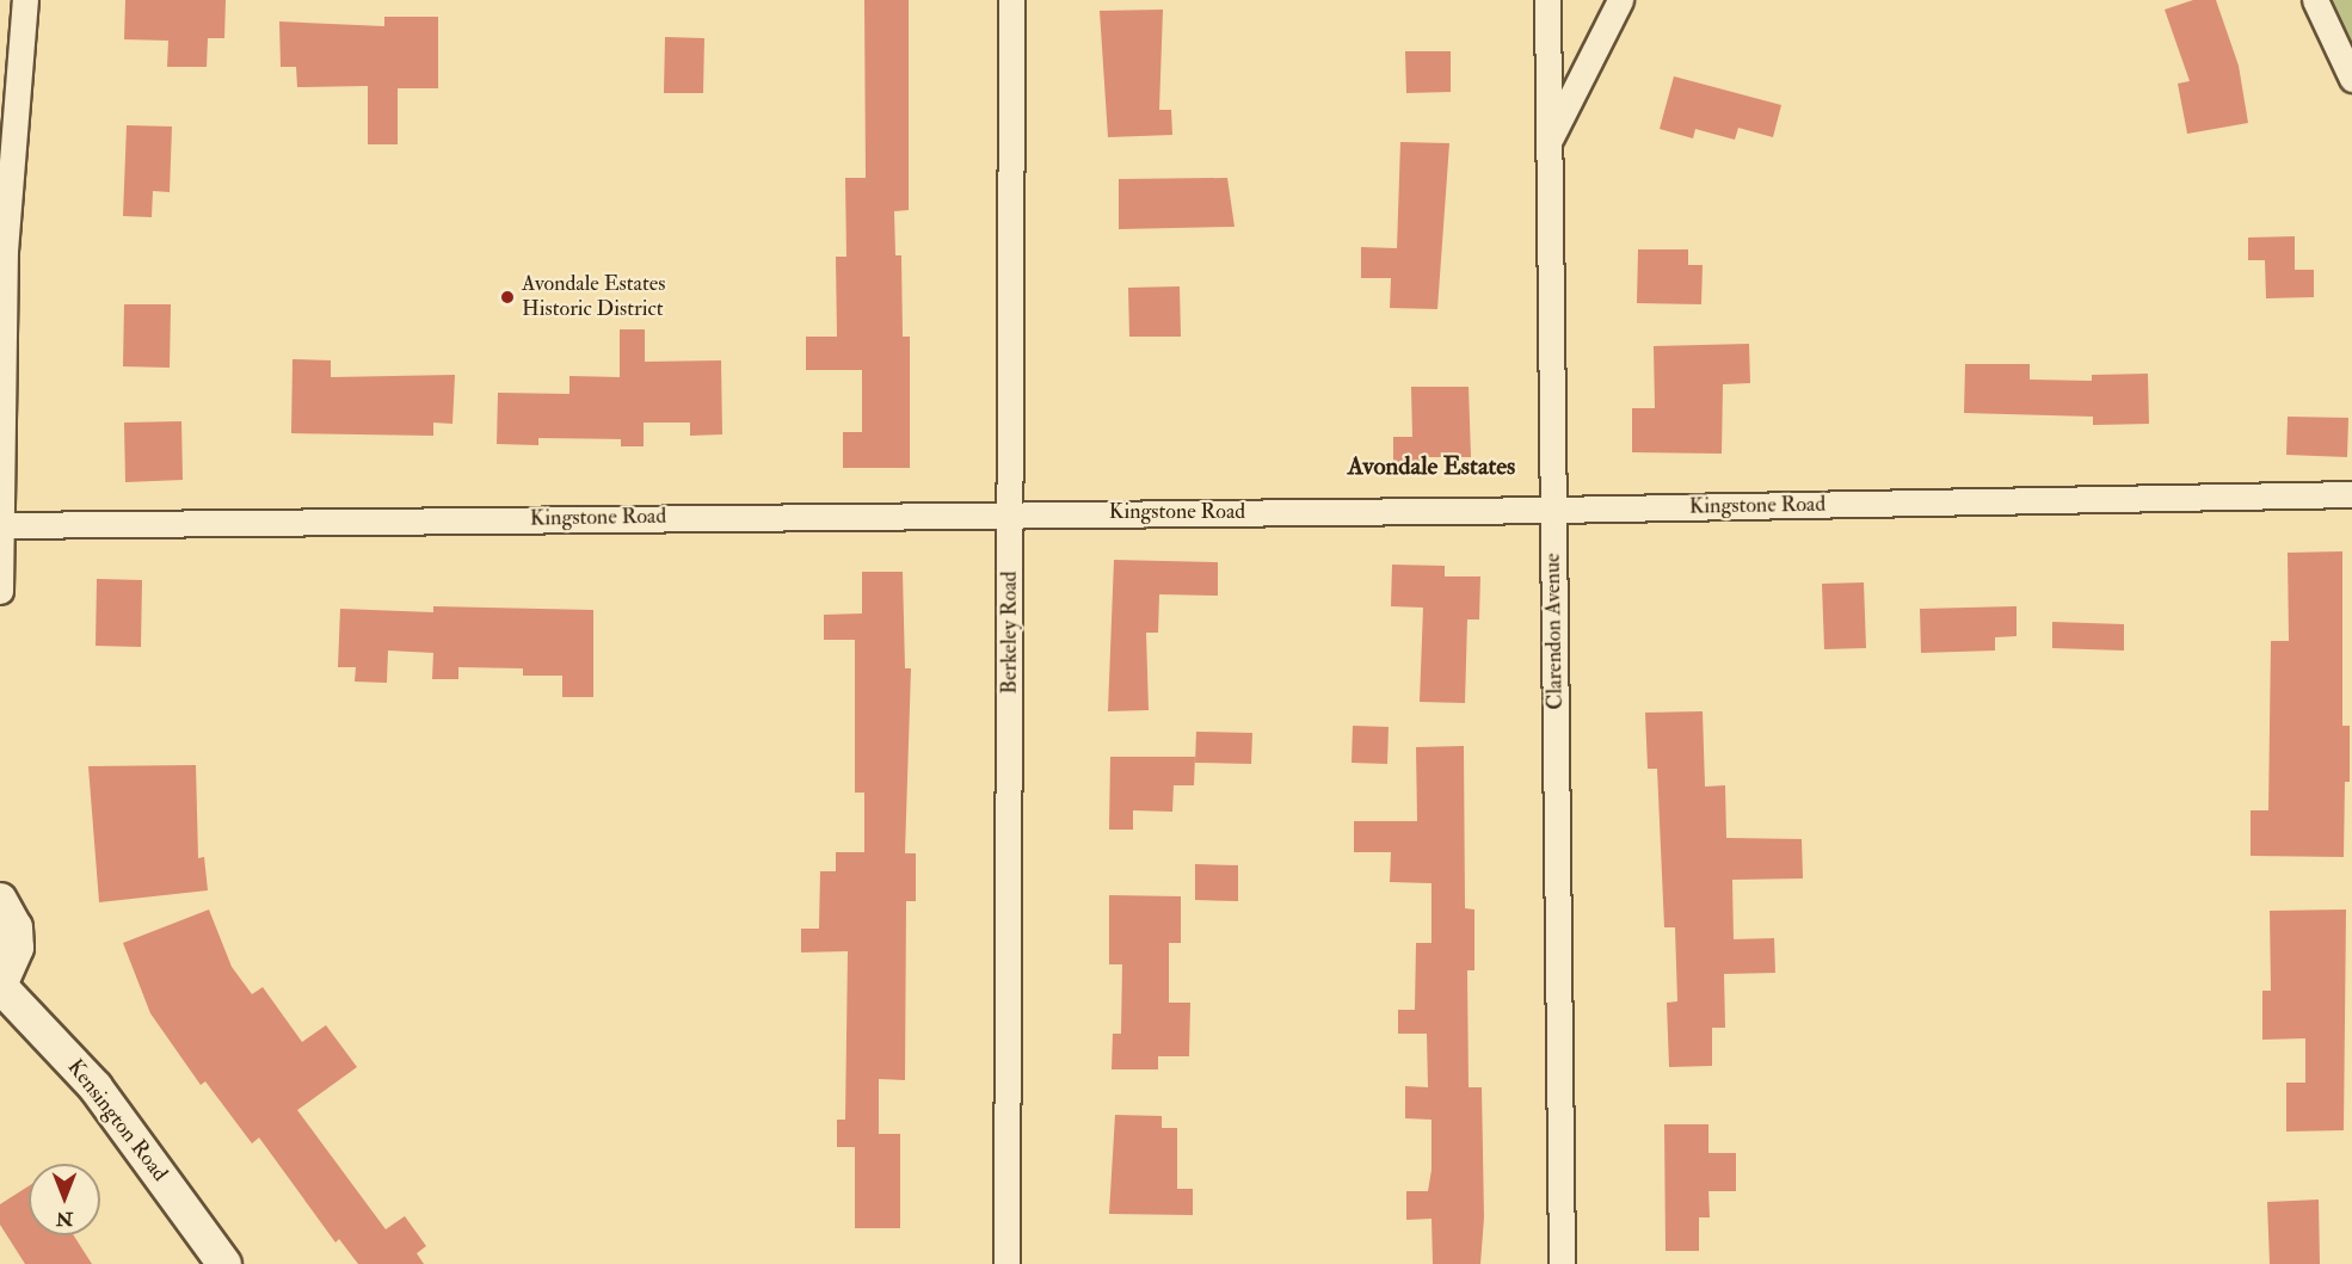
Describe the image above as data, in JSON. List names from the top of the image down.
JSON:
{
  "streets": {
    "street": [
      "Kingstone Road",
      "Clarendon Avenue",
      "Berkeley Road",
      "Kensington Road"
    ]
  },
  "crossings": [
    ["Kingstone Road", "Clarendon Avenue"],
    ["Kingstone Road", "Berkeley Road"]
  ],
  "districts": ["Avondale Estates"],
  "places": ["Avondale Estates Historic District"],
  "north": "bottom"
}
